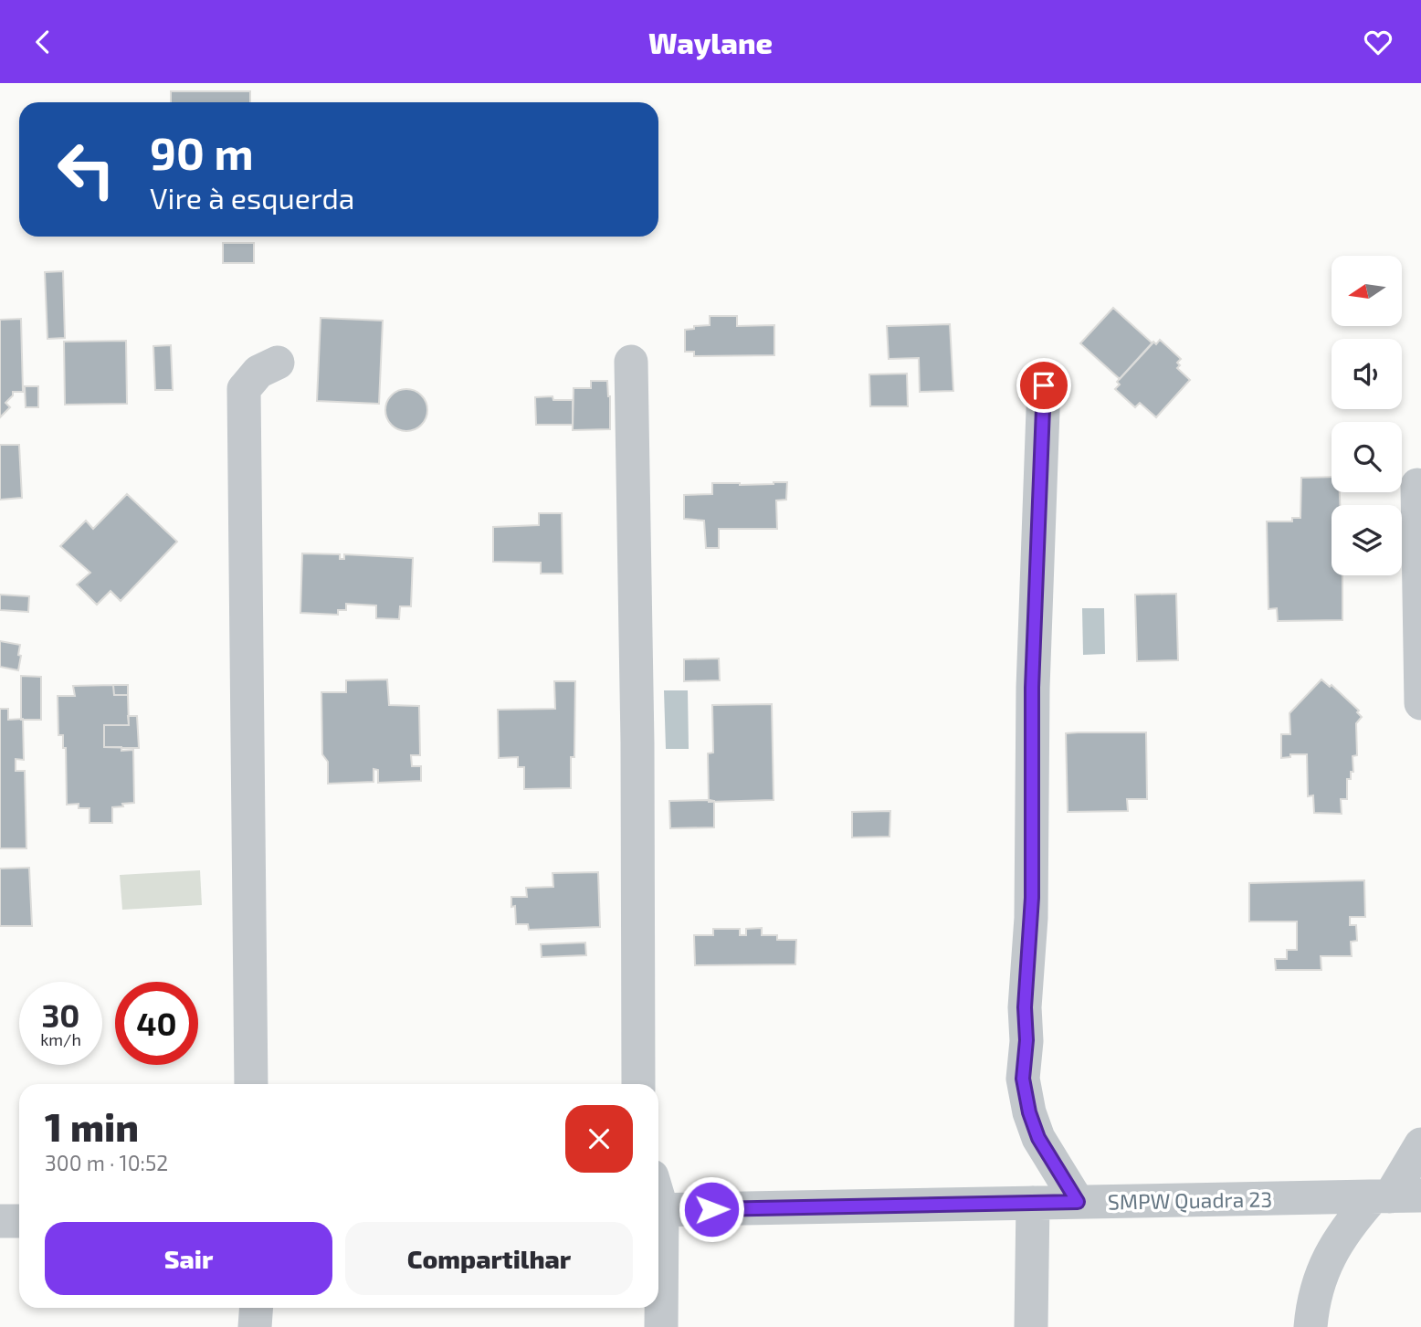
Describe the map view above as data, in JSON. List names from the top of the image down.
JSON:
{
  "streets": {
    "street": ["SMPW Quadra 23"]
  },
  "north": "left",
  "page": {
    "header": "Waylane",
    "turn": ["90 m", "Vire à esquerda"],
    "speed": "30 km/h",
    "limit": "40",
    "heading": ["1 min", "300 m · 10:52"],
    "buttons": ["Sair", "Compartilhar"]
  }
}
